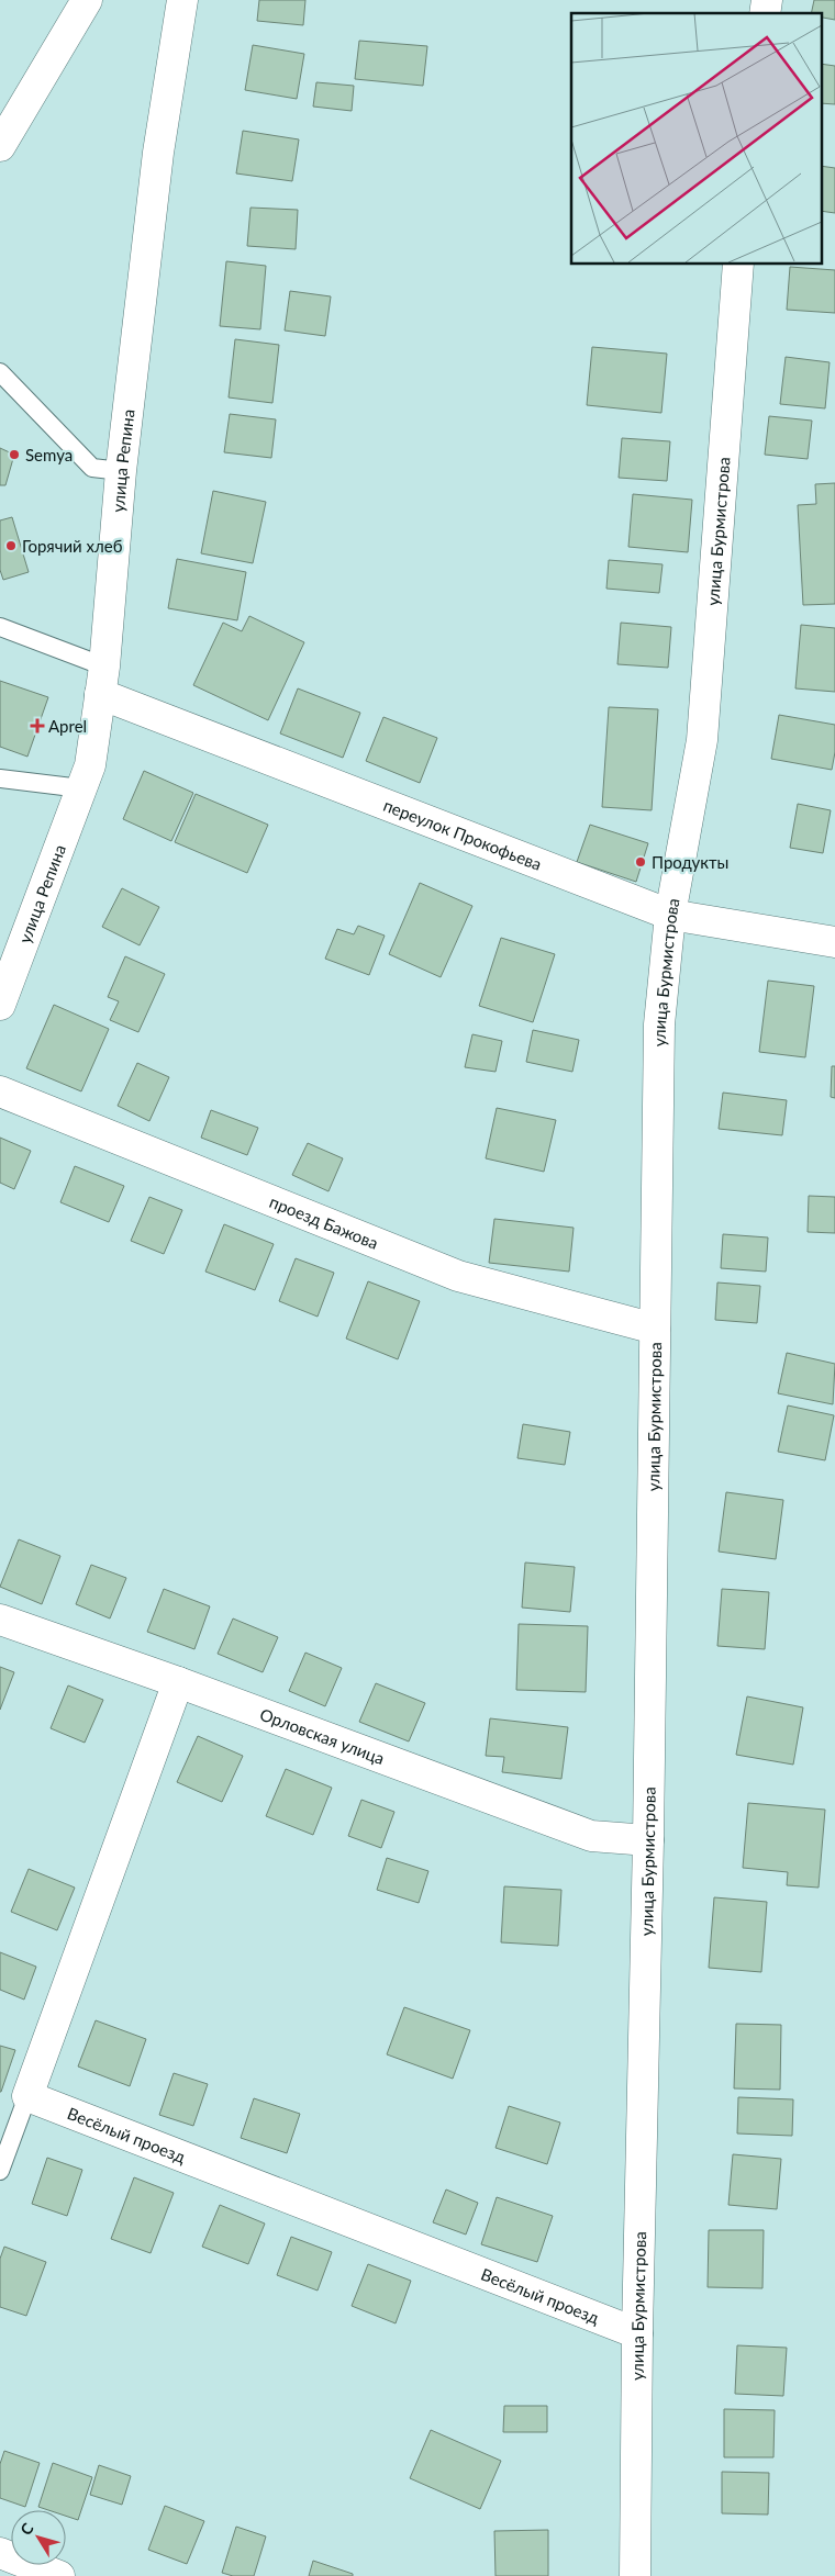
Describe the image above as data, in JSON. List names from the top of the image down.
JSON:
{
  "streets": {
    "street": [
      "улица Репина",
      "улица Бурмистрова",
      "переулок Прокофьева",
      "проезд Бажова",
      "Орловская улица",
      "Весёлый проезд"
    ]
  },
  "crossings": [
    ["улица Репина", "переулок Прокофьева"],
    ["улица Бурмистрова", "переулок Прокофьева"],
    ["улица Бурмистрова", "проезд Бажова"],
    ["улица Бурмистрова", "Орловская улица"],
    ["улица Бурмистрова", "Весёлый проезд"]
  ],
  "places": {
    "other": ["Semya", "Горячий хлеб", "Продукты"],
    "health": ["Aprel"]
  },
  "north": "top left"
}
